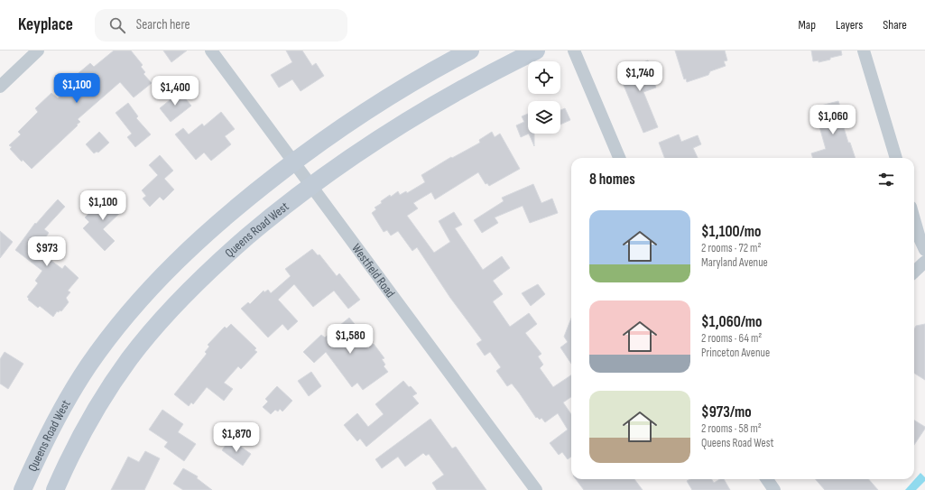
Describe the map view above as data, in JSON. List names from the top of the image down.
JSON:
{
  "streets": {
    "street": ["Queens Road West", "Westfield Road"]
  },
  "crossings": [
    ["Queens Road West", "Westfield Road"]
  ],
  "page": {
    "header": "Keyplace",
    "search": "Search here",
    "nav": ["Map", "Layers", "Share"],
    "price": [
      "$1,740",
      "$1,100",
      "$1,400",
      "$1,060",
      "$1,100",
      "$973",
      "$1,580",
      "$1,870"
    ],
    "heading": "8 homes",
    "list": [
      {
        "name": "$1,100/mo",
        "note": "2 rooms · 72 m² · Maryland Avenue"
      },
      {
        "name": "$1,060/mo",
        "note": "2 rooms · 64 m² · Princeton Avenue"
      },
      {
        "name": "$973/mo",
        "note": "2 rooms · 58 m² · Queens Road West"
      }
    ]
  }
}
